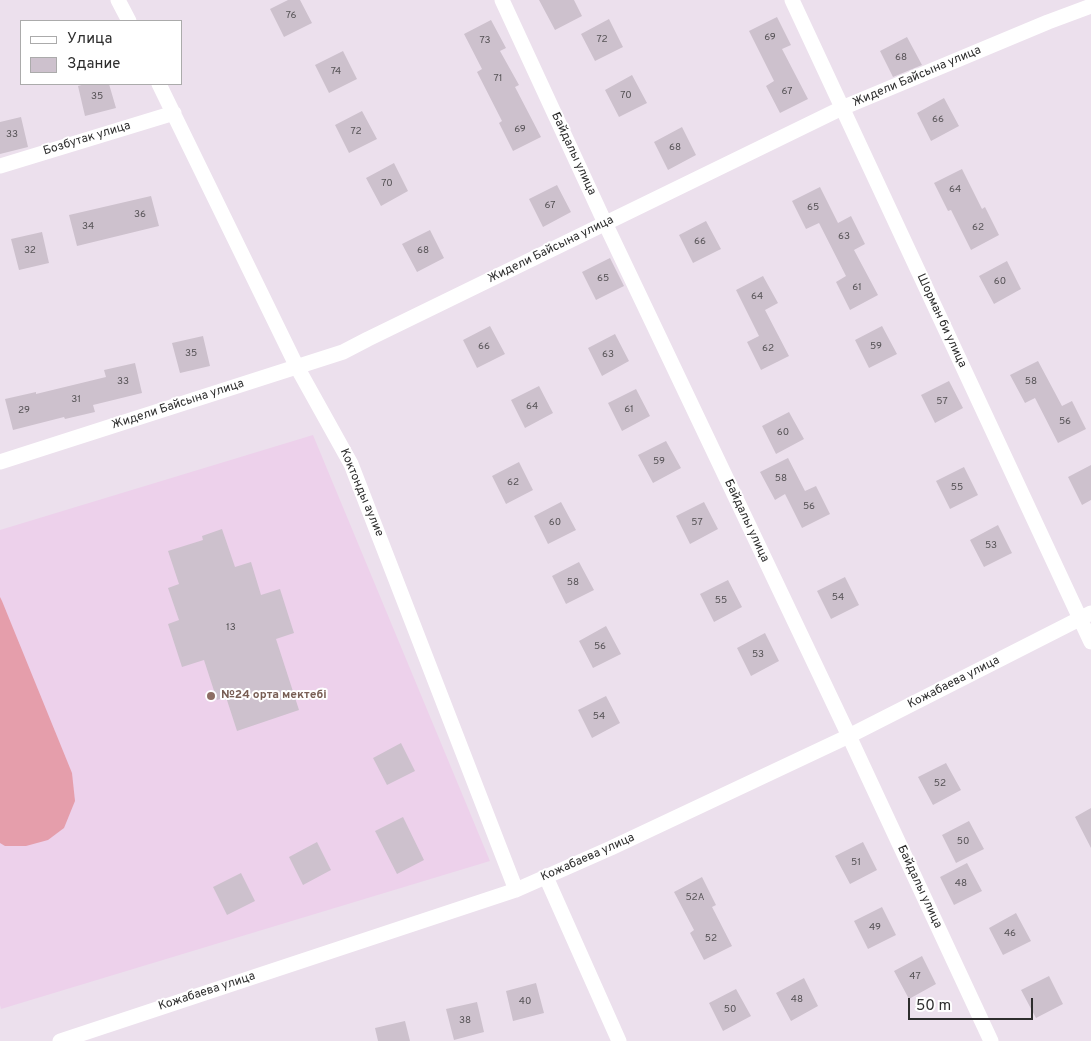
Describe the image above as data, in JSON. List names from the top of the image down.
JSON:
{
  "streets": {
    "street": [
      "Жидели Байсына улица",
      "Бозбутак улица",
      "Байдалы улица",
      "Шорман би улица",
      "Коктонды аулие",
      "Кожабаева улица"
    ]
  },
  "crossings": [
    ["Жидели Байсына улица", "Байдалы улица"],
    ["Жидели Байсына улица", "Шорман би улица"],
    ["Жидели Байсына улица", "Коктонды аулие"],
    ["Бозбутак улица", "Коктонды аулие"],
    ["Байдалы улица", "Кожабаева улица"],
    ["Шорман би улица", "Кожабаева улица"],
    ["Коктонды аулие", "Кожабаева улица"]
  ],
  "places": ["№24 орта мектебі"],
  "house_numbers": [
    "76",
    "69",
    "72",
    "73",
    "68",
    "74",
    "71",
    "67",
    "70",
    "35",
    "66",
    "69",
    "72",
    "33",
    "68",
    "70",
    "64",
    "67",
    "65",
    "36",
    "34",
    "62",
    "63",
    "66",
    "32",
    "68",
    "65",
    "60",
    "61",
    "64",
    "66",
    "59",
    "62",
    "35",
    "63",
    "33",
    "58",
    "31",
    "57",
    "64",
    "61",
    "29",
    "56",
    "60",
    "59",
    "58",
    "62",
    "55",
    "56",
    "60",
    "57",
    "53",
    "58",
    "54",
    "55",
    "13",
    "56",
    "53",
    "54",
    "52",
    "50",
    "51",
    "48",
    "52A",
    "49",
    "46",
    "52",
    "47",
    "48",
    "40",
    "50",
    "38"
  ],
  "legend": ["Улица", "Здание"],
  "scale_bar": "50 m"
}
